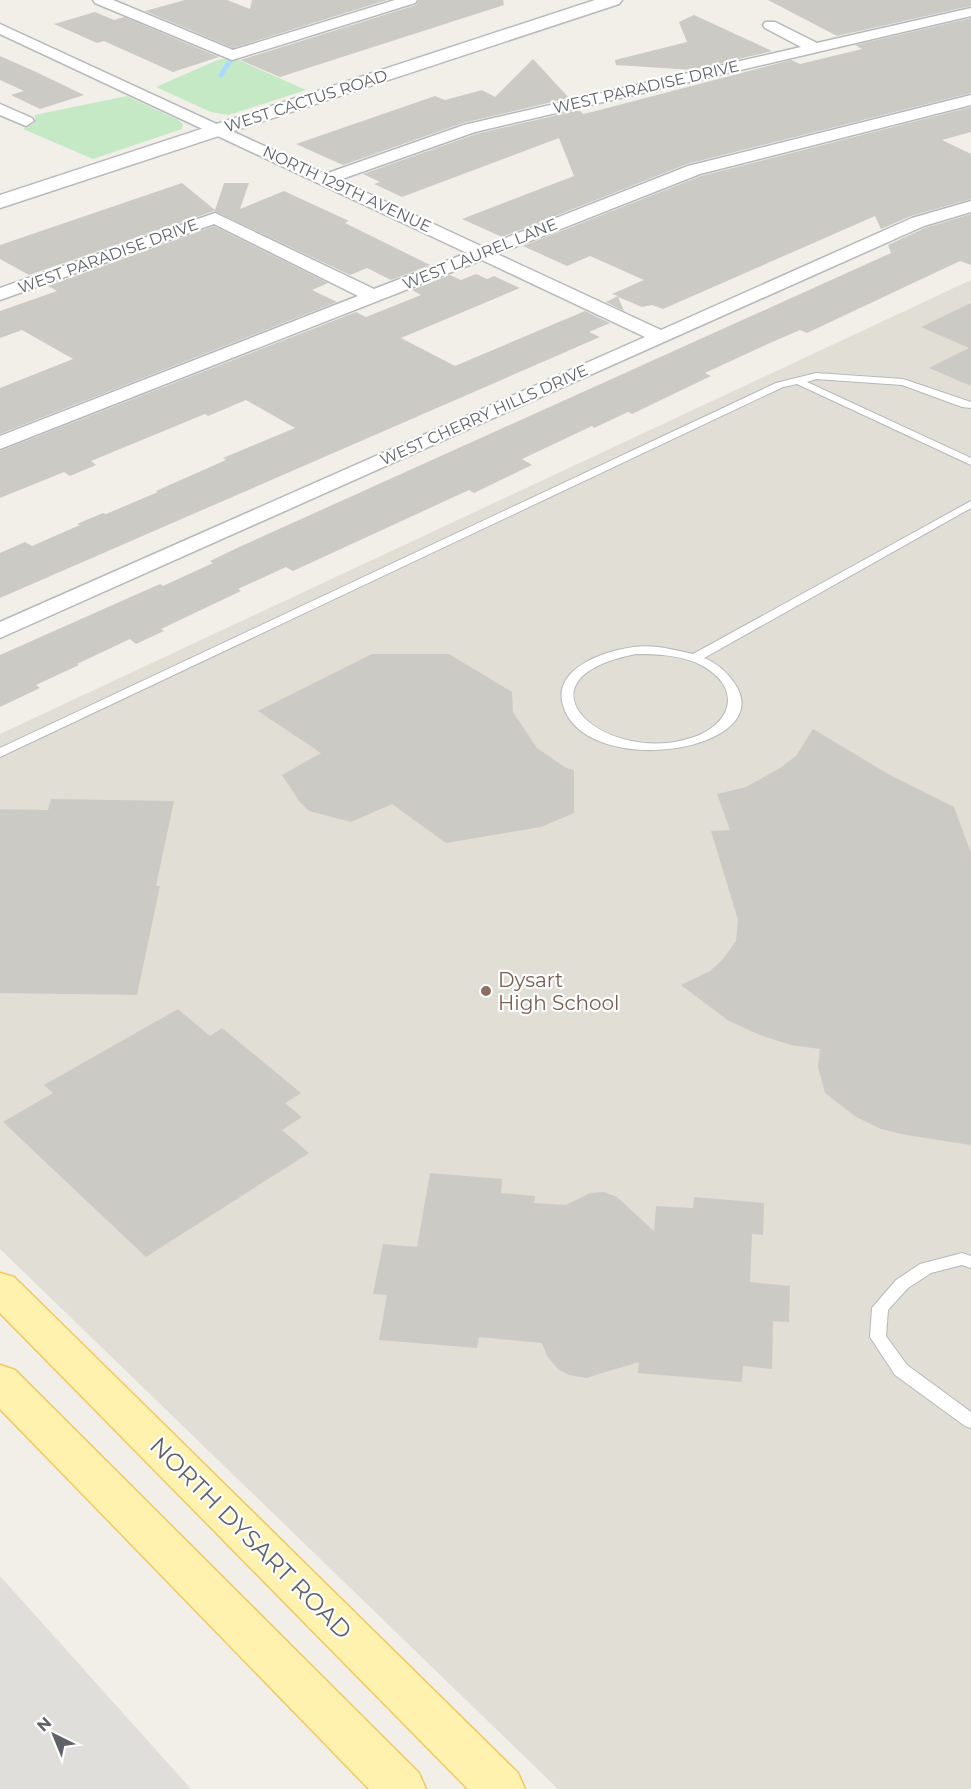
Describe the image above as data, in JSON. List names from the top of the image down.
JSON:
{
  "streets": {
    "main road": ["WEST CACTUS ROAD", "NORTH DYSART ROAD"],
    "street": [
      "WEST PARADISE DRIVE",
      "NORTH 129TH AVENUE",
      "WEST LAUREL LANE",
      "WEST CHERRY HILLS DRIVE"
    ]
  },
  "crossings": [
    ["WEST PARADISE DRIVE", "NORTH 129TH AVENUE"],
    ["WEST PARADISE DRIVE", "WEST LAUREL LANE"],
    ["WEST CACTUS ROAD", "NORTH 129TH AVENUE"],
    ["NORTH 129TH AVENUE", "WEST LAUREL LANE"],
    ["NORTH 129TH AVENUE", "WEST CHERRY HILLS DRIVE"]
  ],
  "places": ["Dysart High School"],
  "north": "top left"
}
